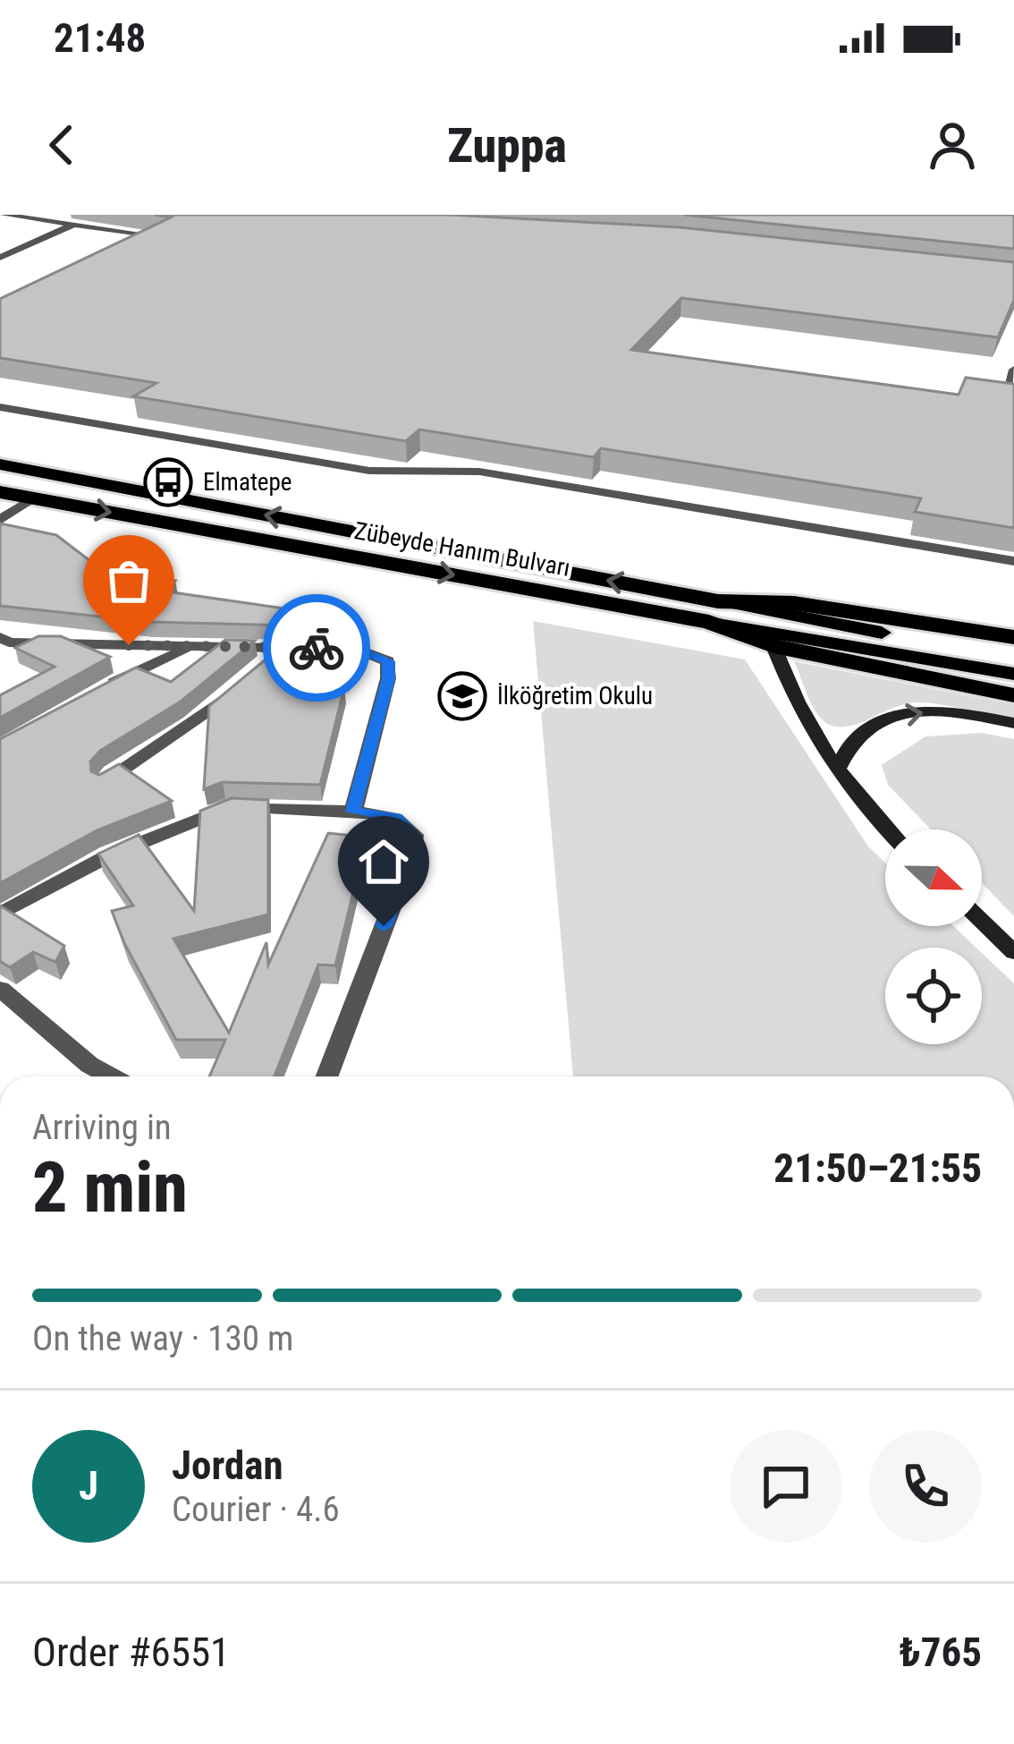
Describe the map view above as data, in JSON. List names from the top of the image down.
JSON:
{
  "streets": {
    "highway": ["Zübeyde Hanım Bulvarı"]
  },
  "places": {
    "bus stop": ["Elmatepe"],
    "school or university": ["İlköğretim Okulu"]
  },
  "north": "right",
  "page": {
    "status": "21:48",
    "header": "Zuppa",
    "heading": ["2 min", "Arriving in", "21:50–21:55"],
    "panel": [
      "Jordan",
      "Courier · 4.6",
      "Order #6551",
      "₺765"
    ],
    "bar": "On the way · 130 m",
    "round": "J"
  }
}
